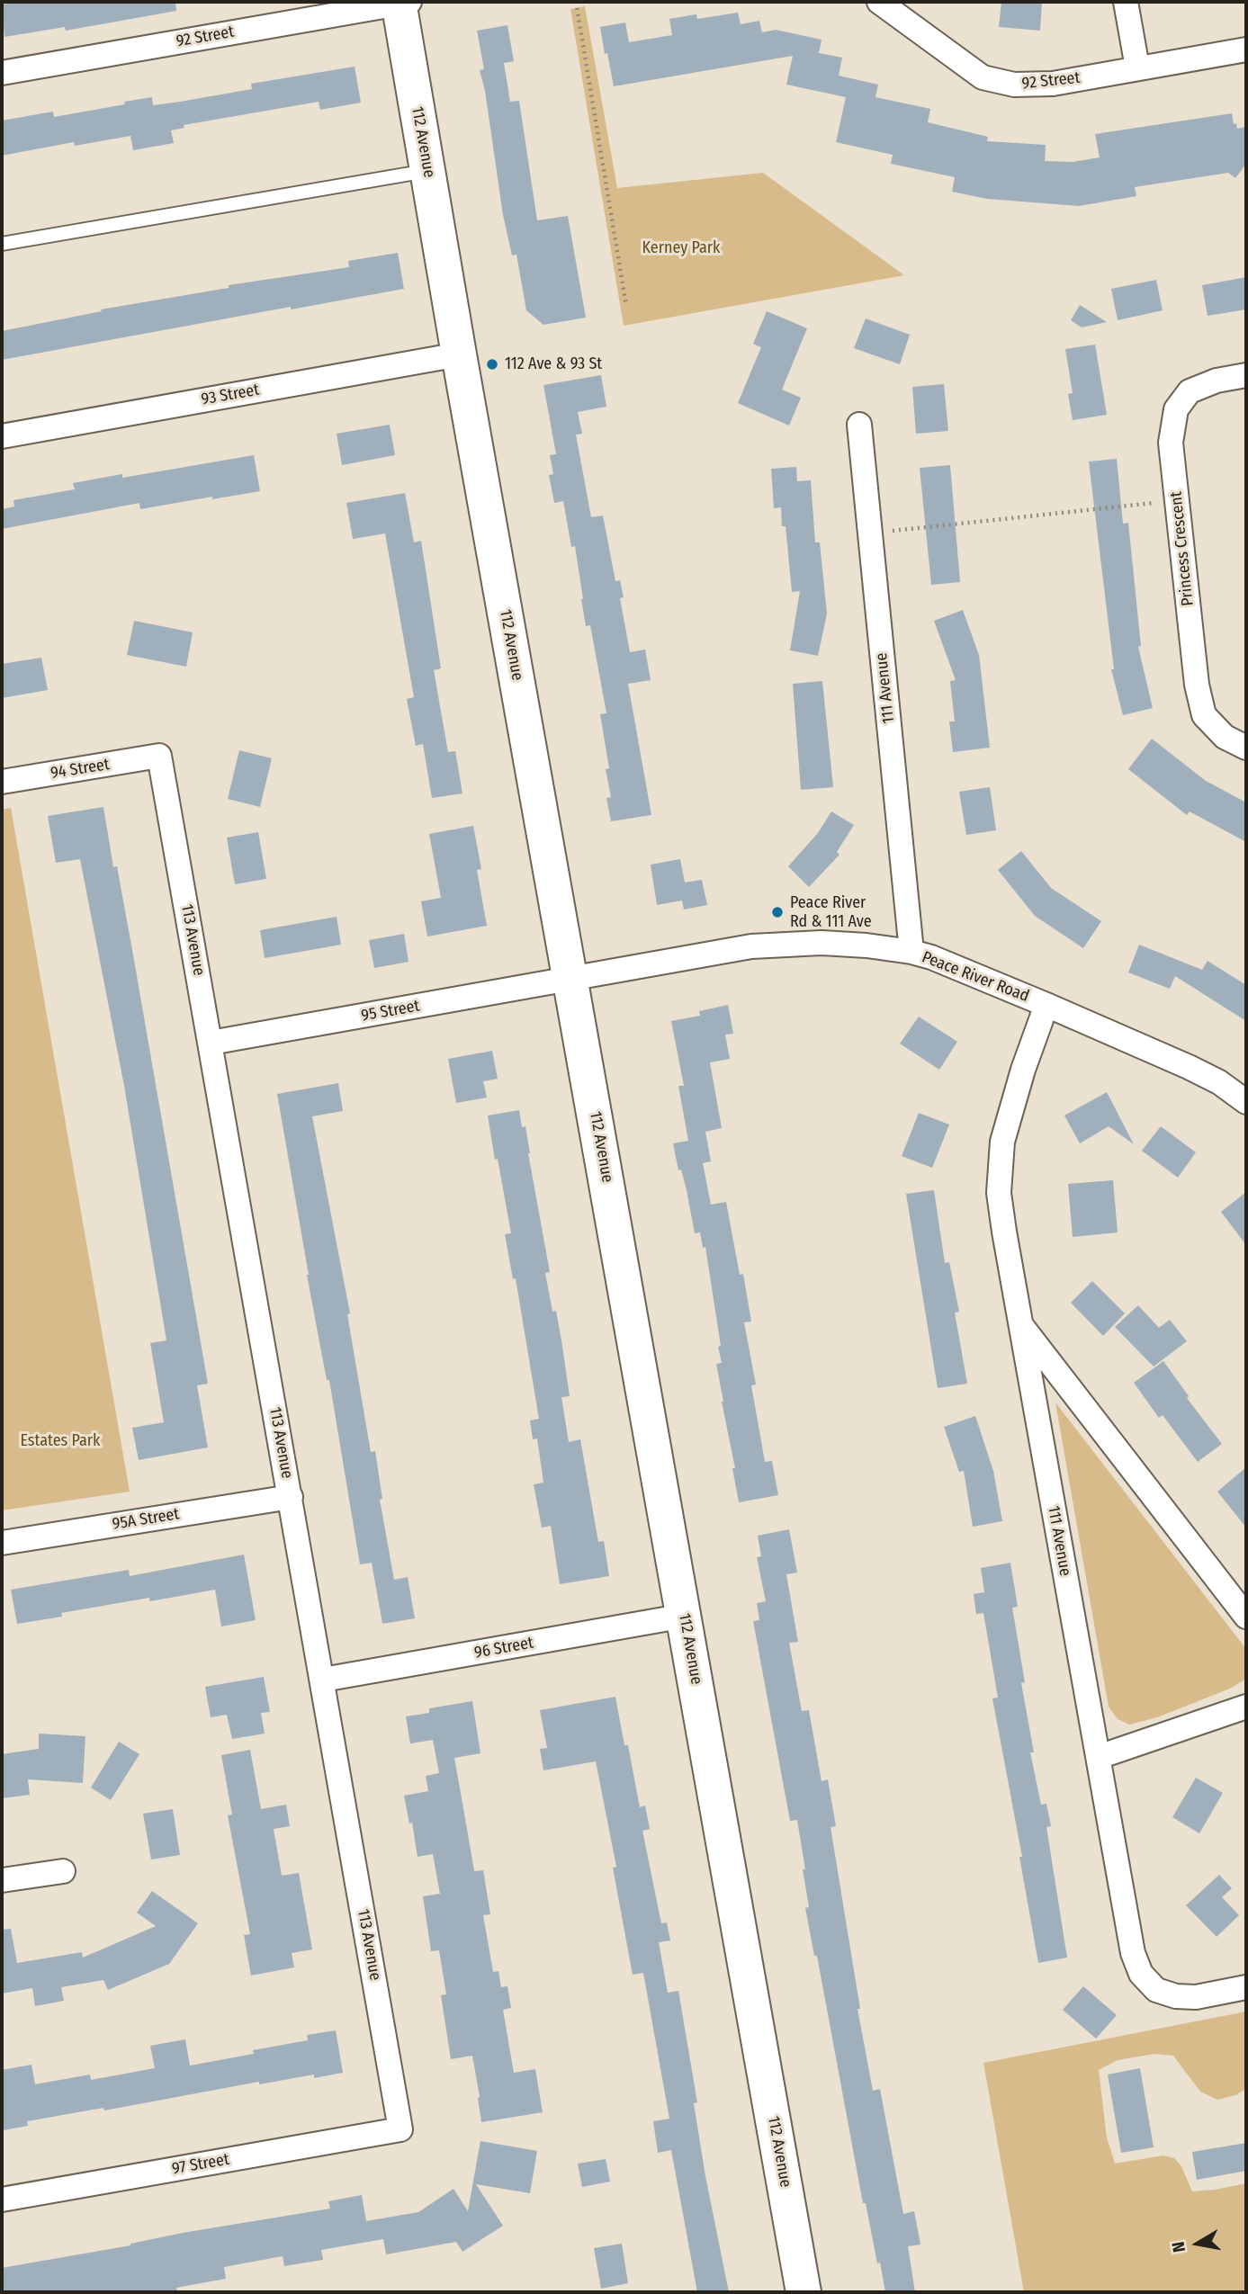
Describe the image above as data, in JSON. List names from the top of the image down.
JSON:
{
  "streets": {
    "street": [
      "92 Street",
      "112 Avenue",
      "93 Street",
      "Princess Crescent",
      "111 Avenue",
      "94 Street",
      "113 Avenue",
      "Peace River Road",
      "95 Street",
      "95A Street",
      "96 Street",
      "97 Street"
    ]
  },
  "crossings": [
    ["92 Street", "112 Avenue"],
    ["112 Avenue", "93 Street"],
    ["112 Avenue", "Peace River Road"],
    ["112 Avenue", "95 Street"],
    ["112 Avenue", "96 Street"],
    ["111 Avenue", "Peace River Road"],
    ["94 Street", "113 Avenue"],
    ["113 Avenue", "95 Street"],
    ["113 Avenue", "95A Street"],
    ["113 Avenue", "96 Street"],
    ["113 Avenue", "97 Street"],
    ["Peace River Road", "95 Street"]
  ],
  "parks": ["Kerney Park", "Estates Park"],
  "places": ["112 Ave & 93 St", "Peace River Rd & 111 Ave"],
  "north": "left"
}
